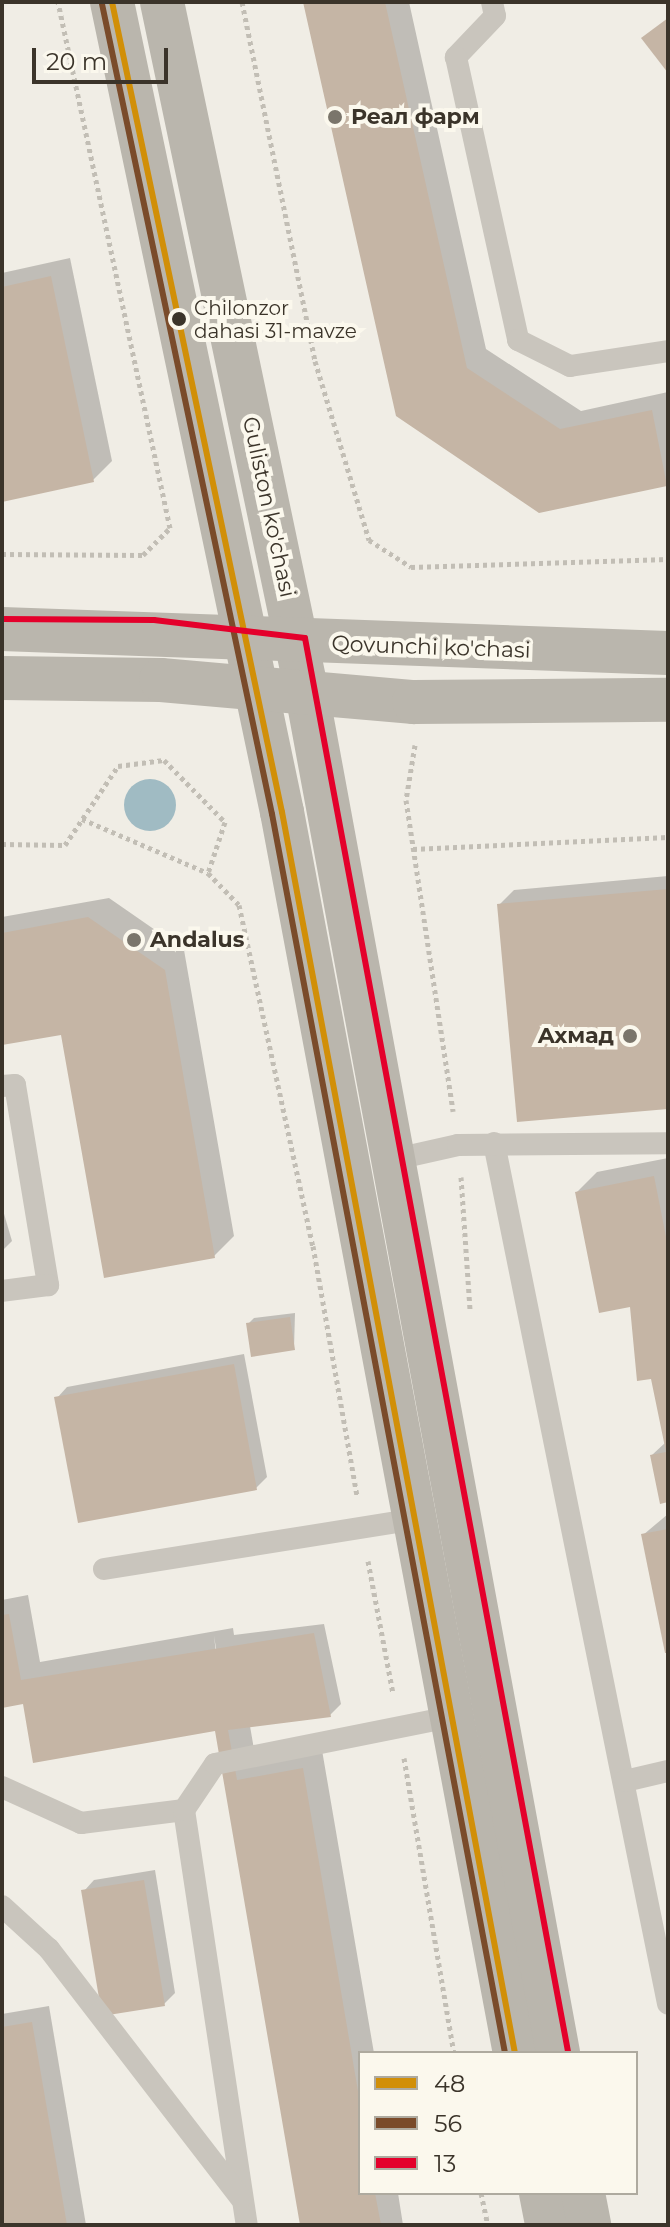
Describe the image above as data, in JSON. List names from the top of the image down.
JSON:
{
  "streets": {
    "main road": ["Guliston ko'chasi", "Qovunchi ko'chasi"]
  },
  "crossings": [
    ["Guliston ko'chasi", "Qovunchi ko'chasi"]
  ],
  "places": [
    "Реал фарм",
    "Chilonzor dahasi 31-mavze",
    "Andalus",
    "Ахмад"
  ],
  "lines": ["transit line 48", "transit line 56", "transit line 13"],
  "legend": ["48", "56", "13"],
  "scale_bar": "20 m"
}
